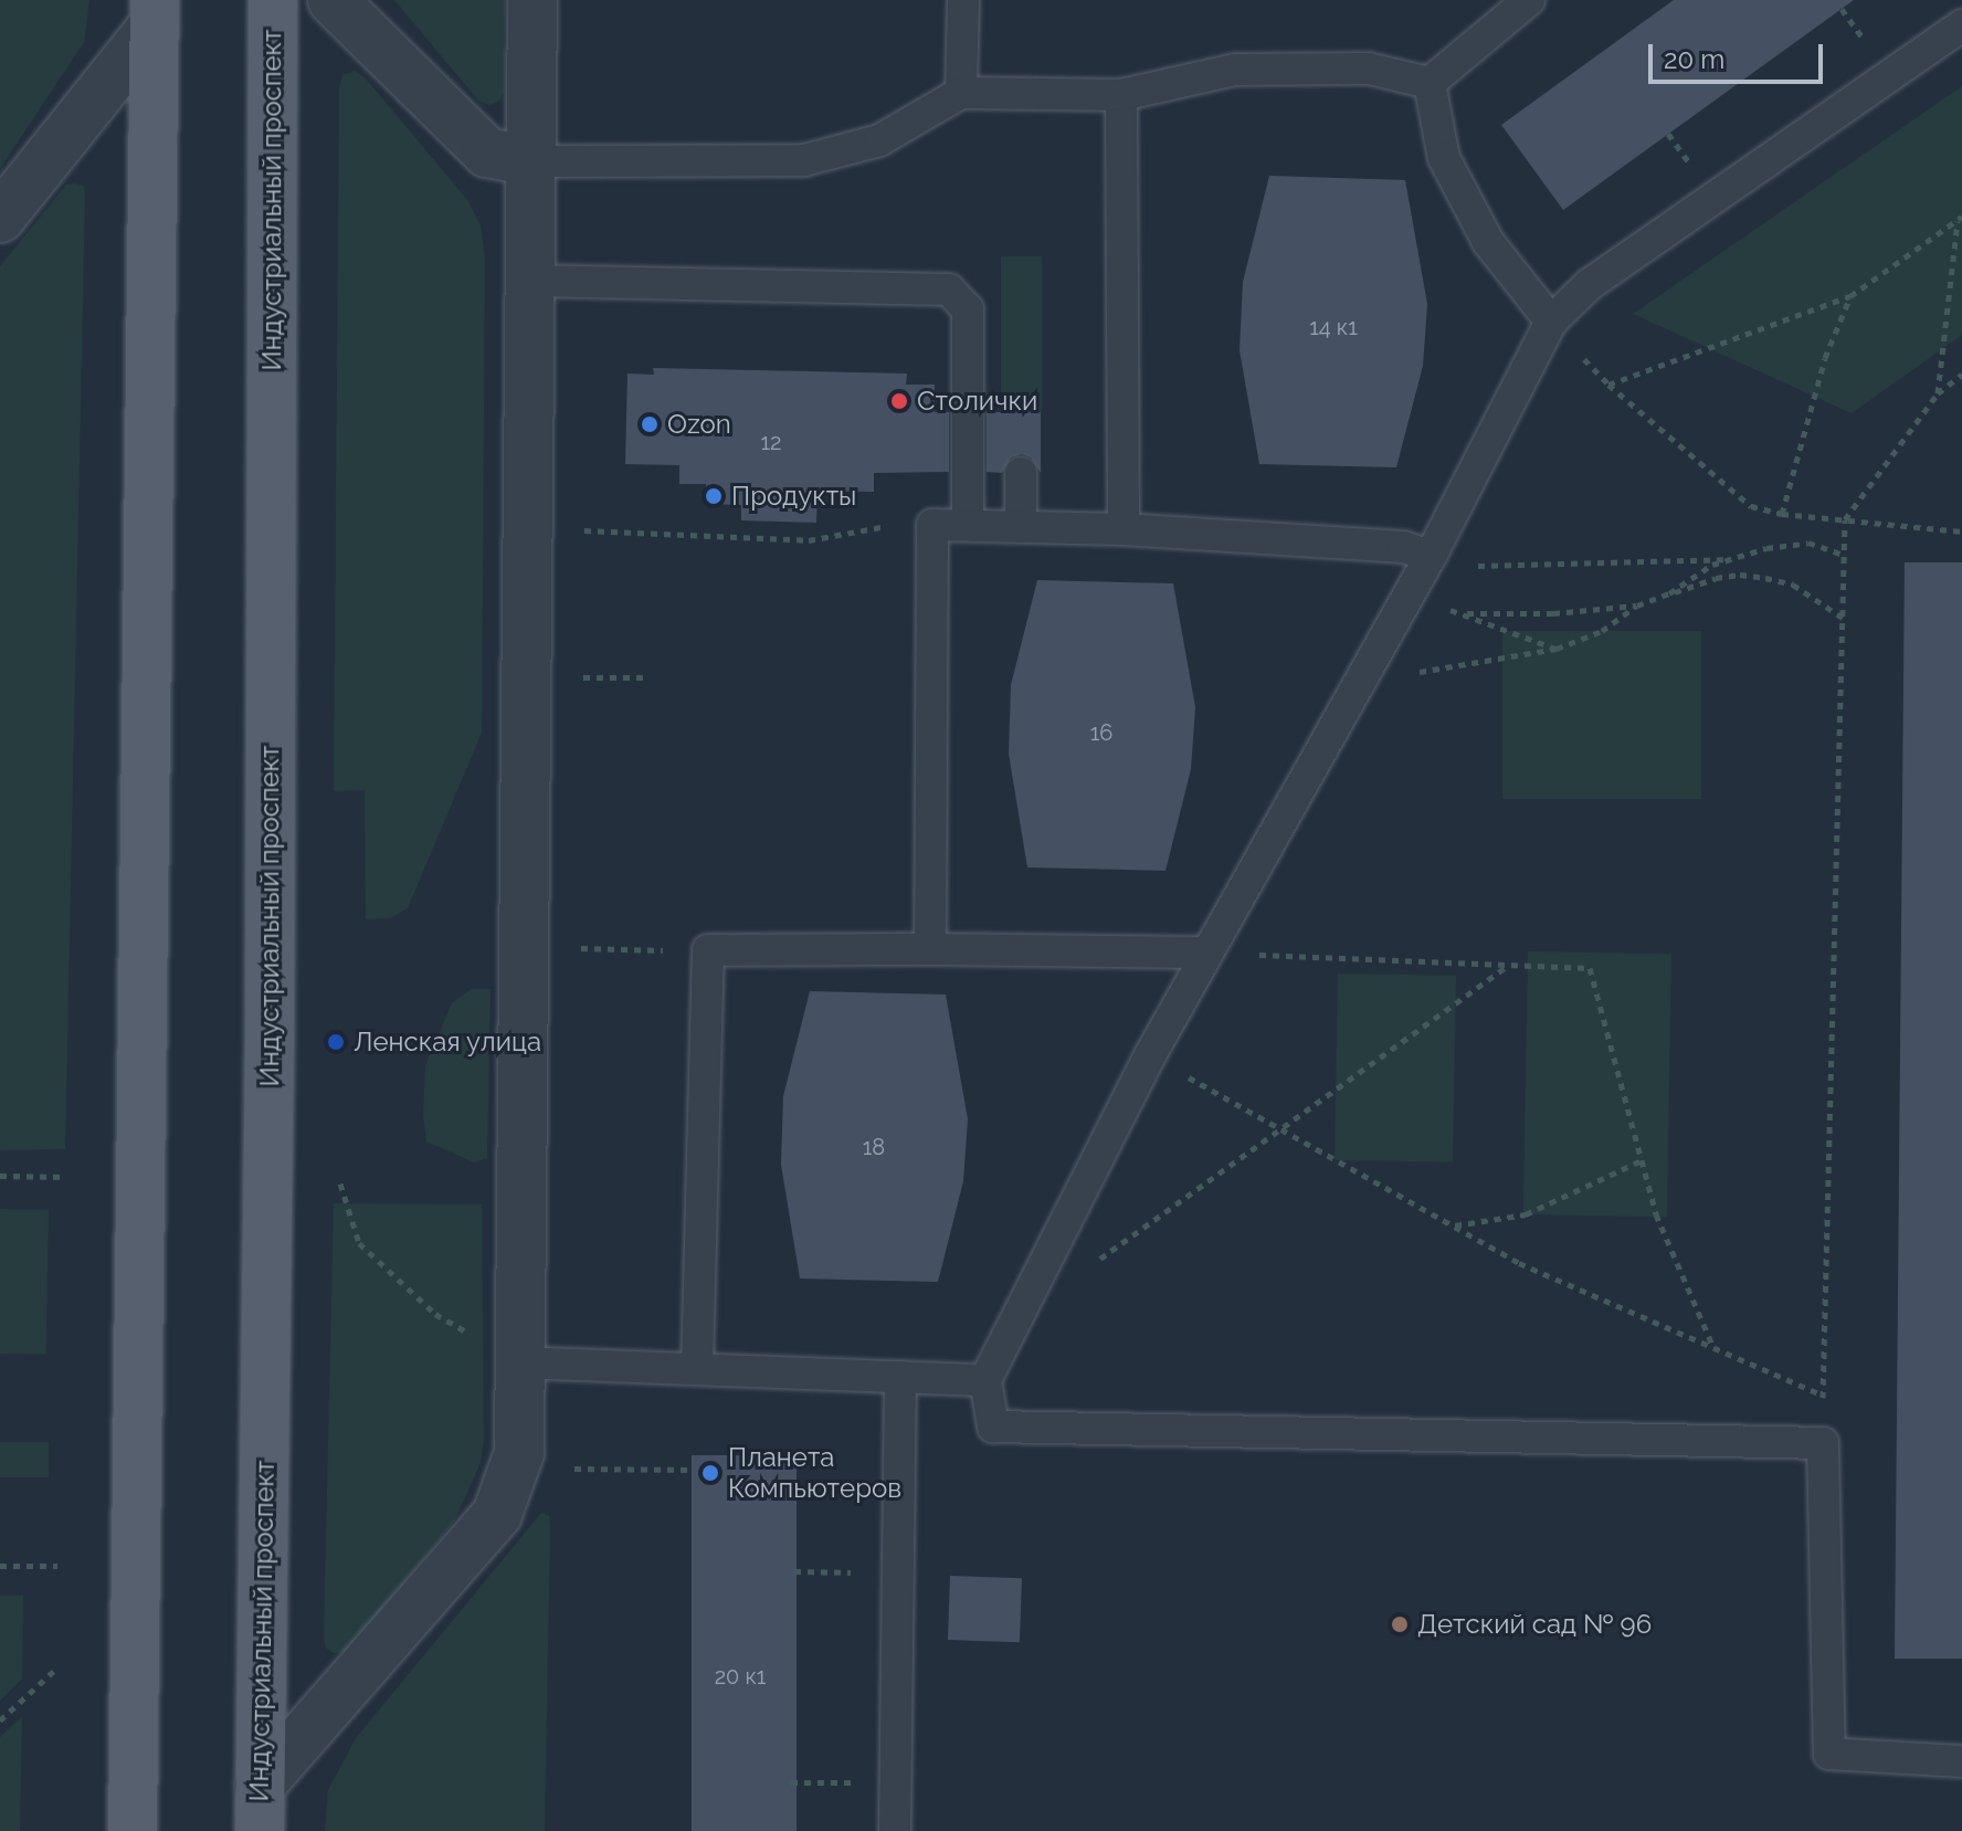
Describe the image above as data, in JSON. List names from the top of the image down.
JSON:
{
  "streets": {
    "main road": ["Индустриальный проспект"]
  },
  "places": [
    "Столички",
    "Ozon",
    "Продукты",
    "Ленская улица",
    "Планета Компьютеров",
    "Детский сад № 96"
  ],
  "house_numbers": [
    "14 к1",
    "12",
    "16",
    "18",
    "20 к1"
  ],
  "scale_bar": "20 m"
}
